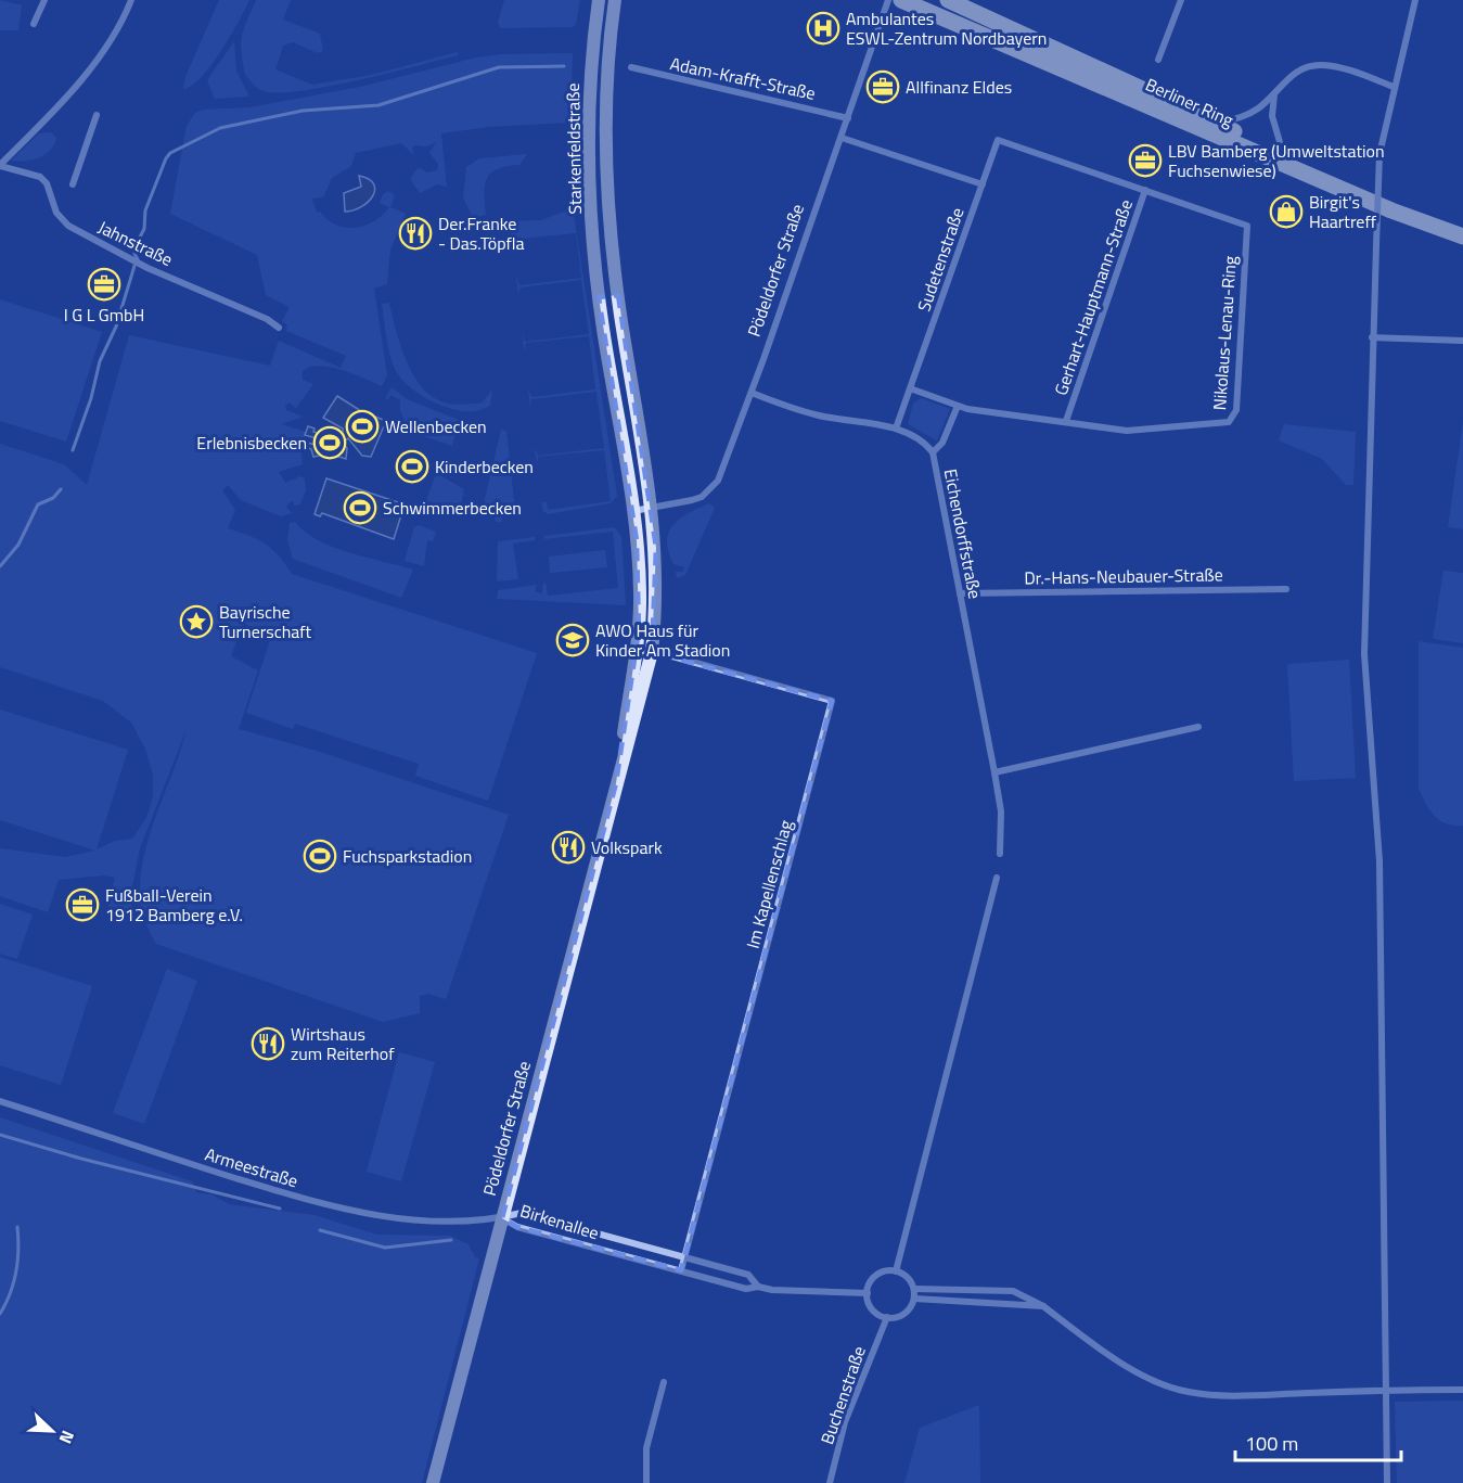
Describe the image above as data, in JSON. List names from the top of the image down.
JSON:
{
  "streets": {
    "main road": ["Berliner Ring", "Starkenfeldstraße", "Pödeldorfer Straße"],
    "street": [
      "Adam-Krafft-Straße",
      "Jahnstraße",
      "Sudetenstraße",
      "Gerhart-Hauptmann-Straße",
      "Nikolaus-Lenau-Ring",
      "Eichendorffstraße",
      "Dr.-Hans-Neubauer-Straße",
      "Im Kapellenschlag",
      "Armeestraße",
      "Birkenallee",
      "Buchenstraße"
    ]
  },
  "crossings": [
    ["Adam-Krafft-Straße", "Pödeldorfer Straße"],
    ["Starkenfeldstraße", "Pödeldorfer Straße"],
    ["Sudetenstraße", "Gerhart-Hauptmann-Straße"],
    ["Sudetenstraße", "Eichendorffstraße"],
    ["Pödeldorfer Straße", "Eichendorffstraße"],
    ["Pödeldorfer Straße", "Im Kapellenschlag"],
    ["Pödeldorfer Straße", "Armeestraße"],
    ["Pödeldorfer Straße", "Birkenallee"],
    ["Gerhart-Hauptmann-Straße", "Nikolaus-Lenau-Ring"],
    ["Eichendorffstraße", "Dr.-Hans-Neubauer-Straße"],
    ["Im Kapellenschlag", "Birkenallee"],
    ["Armeestraße", "Birkenallee"],
    ["Birkenallee", "Buchenstraße"]
  ],
  "places": {
    "hospital": ["Ambulantes ESWL-Zentrum Nordbayern"],
    "office": [
      "Allfinanz Eldes",
      "LBV Bamberg (Umweltstation Fuchsenwiese)",
      "I G L GmbH",
      "Fußball-Verein 1912 Bamberg e.V."
    ],
    "shop": ["Birgit's Haartreff"],
    "restaurant": ["Der.Franke - Das.Töpfla", "Volkspark", "Wirtshaus zum Reiterhof"],
    "sports": [
      "Wellenbecken",
      "Erlebnisbecken",
      "Kinderbecken",
      "Schwimmerbecken",
      "Fuchsparkstadion"
    ],
    "place": ["Bayrische Turnerschaft"],
    "school or university": ["AWO Haus für Kinder Am Stadion"]
  },
  "scale_bar": "100 m",
  "north": "bottom right"
}
